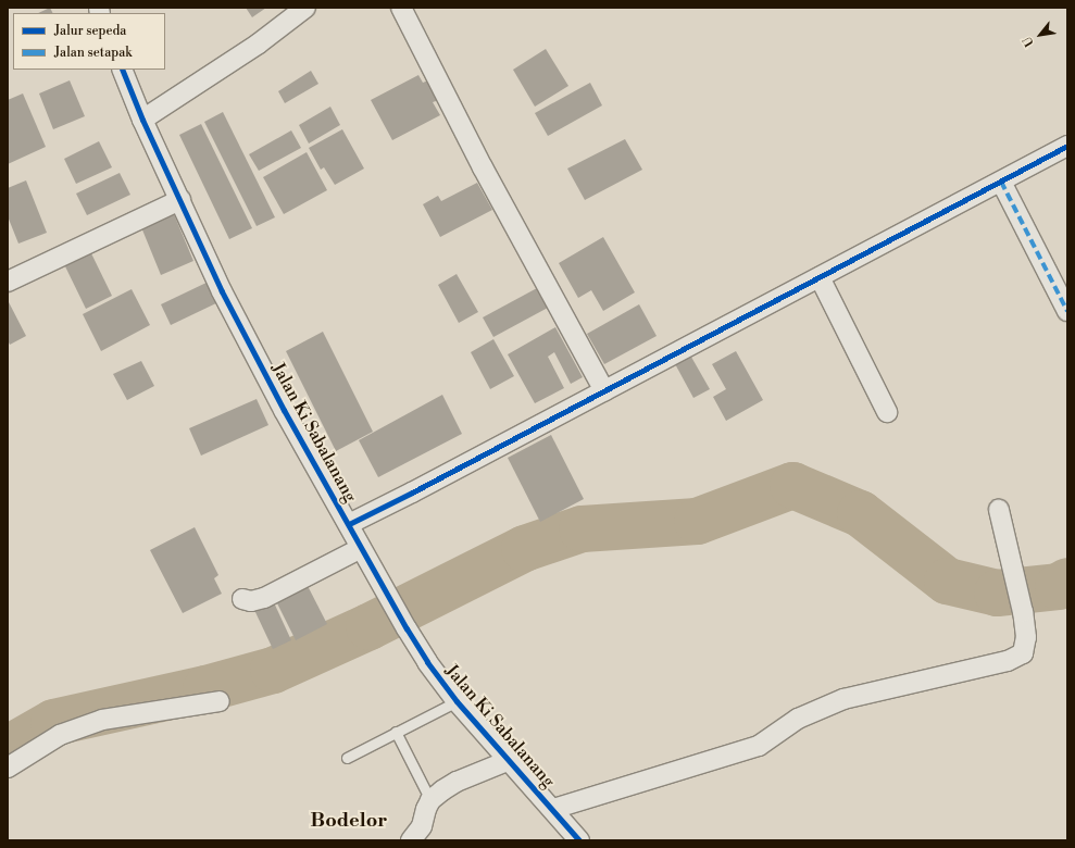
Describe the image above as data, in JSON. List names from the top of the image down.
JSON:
{
  "streets": {
    "street": ["Jalan Ki Sabalanang"]
  },
  "districts": ["Bodelor"],
  "legend": ["Jalur sepeda", "Jalan setapak"],
  "north": "bottom left"
}
